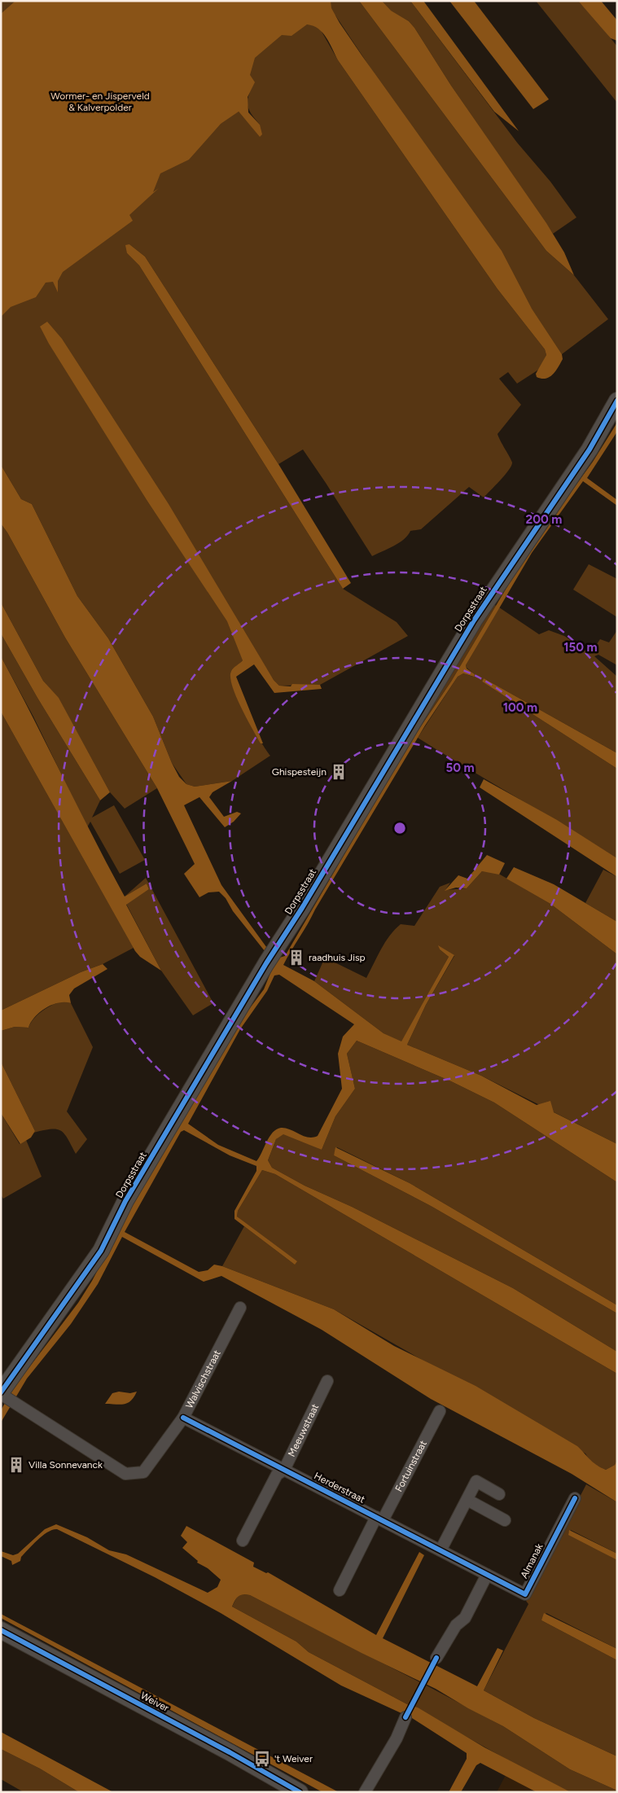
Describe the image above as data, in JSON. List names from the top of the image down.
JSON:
{
  "streets": {
    "street": [
      "Dorpsstraat",
      "Walvischstraat",
      "Meeuwstraat",
      "Fortuinstraat",
      "Herderstraat",
      "Almanak",
      "Weiver"
    ]
  },
  "crossings": [
    ["Dorpsstraat", "Walvischstraat"],
    ["Walvischstraat", "Herderstraat"],
    ["Meeuwstraat", "Herderstraat"],
    ["Fortuinstraat", "Herderstraat"],
    ["Herderstraat", "Almanak"]
  ],
  "parks": ["Wormer- en Jisperveld & Kalverpolder"],
  "places": {
    "building": ["Ghispesteijn", "raadhuis Jisp", "Villa Sonnevanck"],
    "bus stop": ["'t Weiver"]
  },
  "rings": [
    "200 m",
    "150 m",
    "100 m",
    "50 m"
  ]
}
